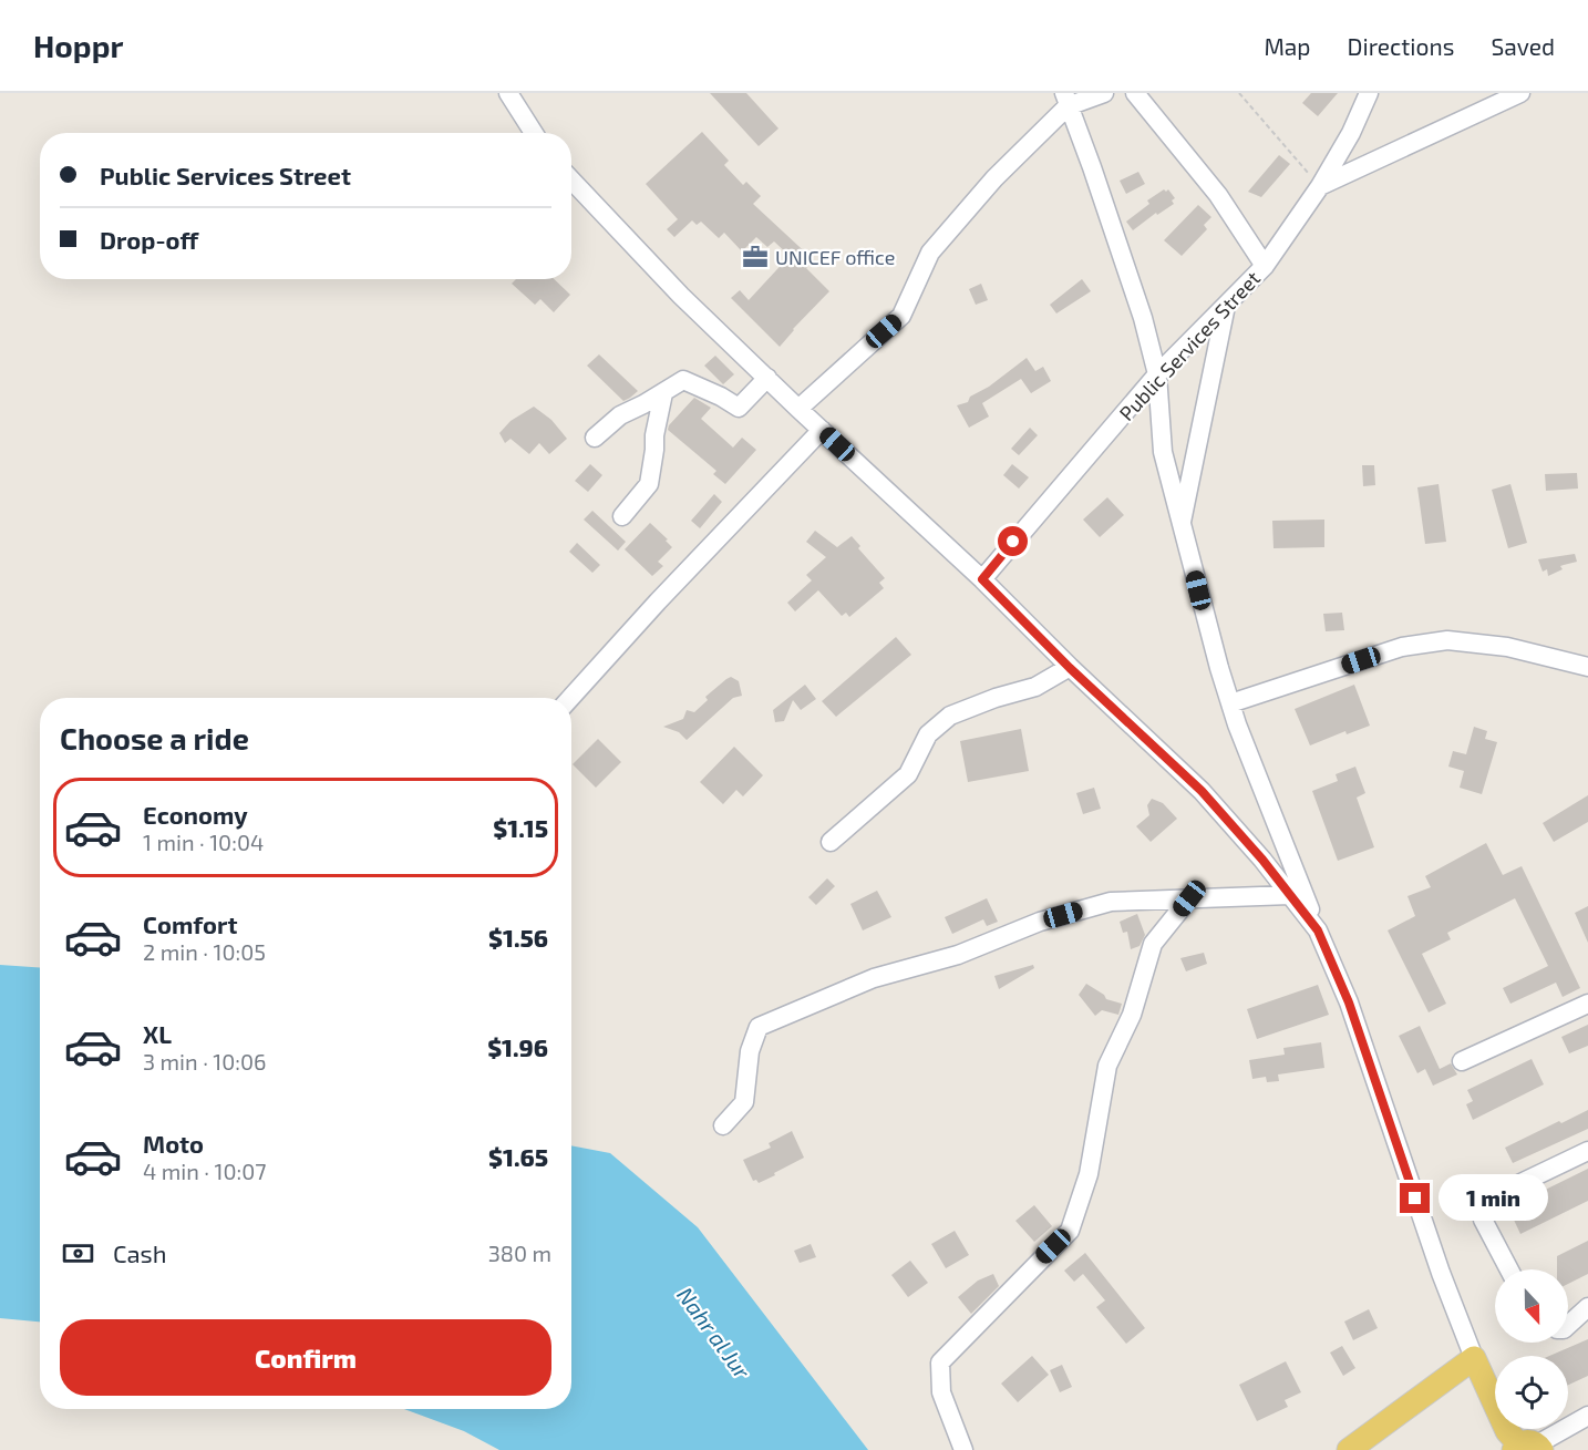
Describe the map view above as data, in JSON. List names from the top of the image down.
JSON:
{
  "streets": {
    "street": ["Public Services Street"]
  },
  "water": ["Nahr al Jur"],
  "places": {
    "office": ["UNICEF office"]
  },
  "north": "bottom",
  "page": {
    "header": "Hoppr",
    "nav": ["Map", "Directions", "Saved"],
    "banner": ["Public Services Street", "Drop-off"],
    "heading": "Choose a ride",
    "list": [
      {
        "name": "Economy",
        "note": "1 min · 10:04",
        "value": "$1.15"
      },
      {
        "name": "Comfort",
        "note": "2 min · 10:05",
        "value": "$1.56"
      },
      {
        "name": "XL",
        "note": "3 min · 10:06",
        "value": "$1.96"
      },
      {
        "name": "Moto",
        "note": "4 min · 10:07",
        "value": "$1.65"
      }
    ],
    "bubble": "1 min",
    "pay": ["Cash", "380 m"],
    "buttons": "Confirm"
  }
}
